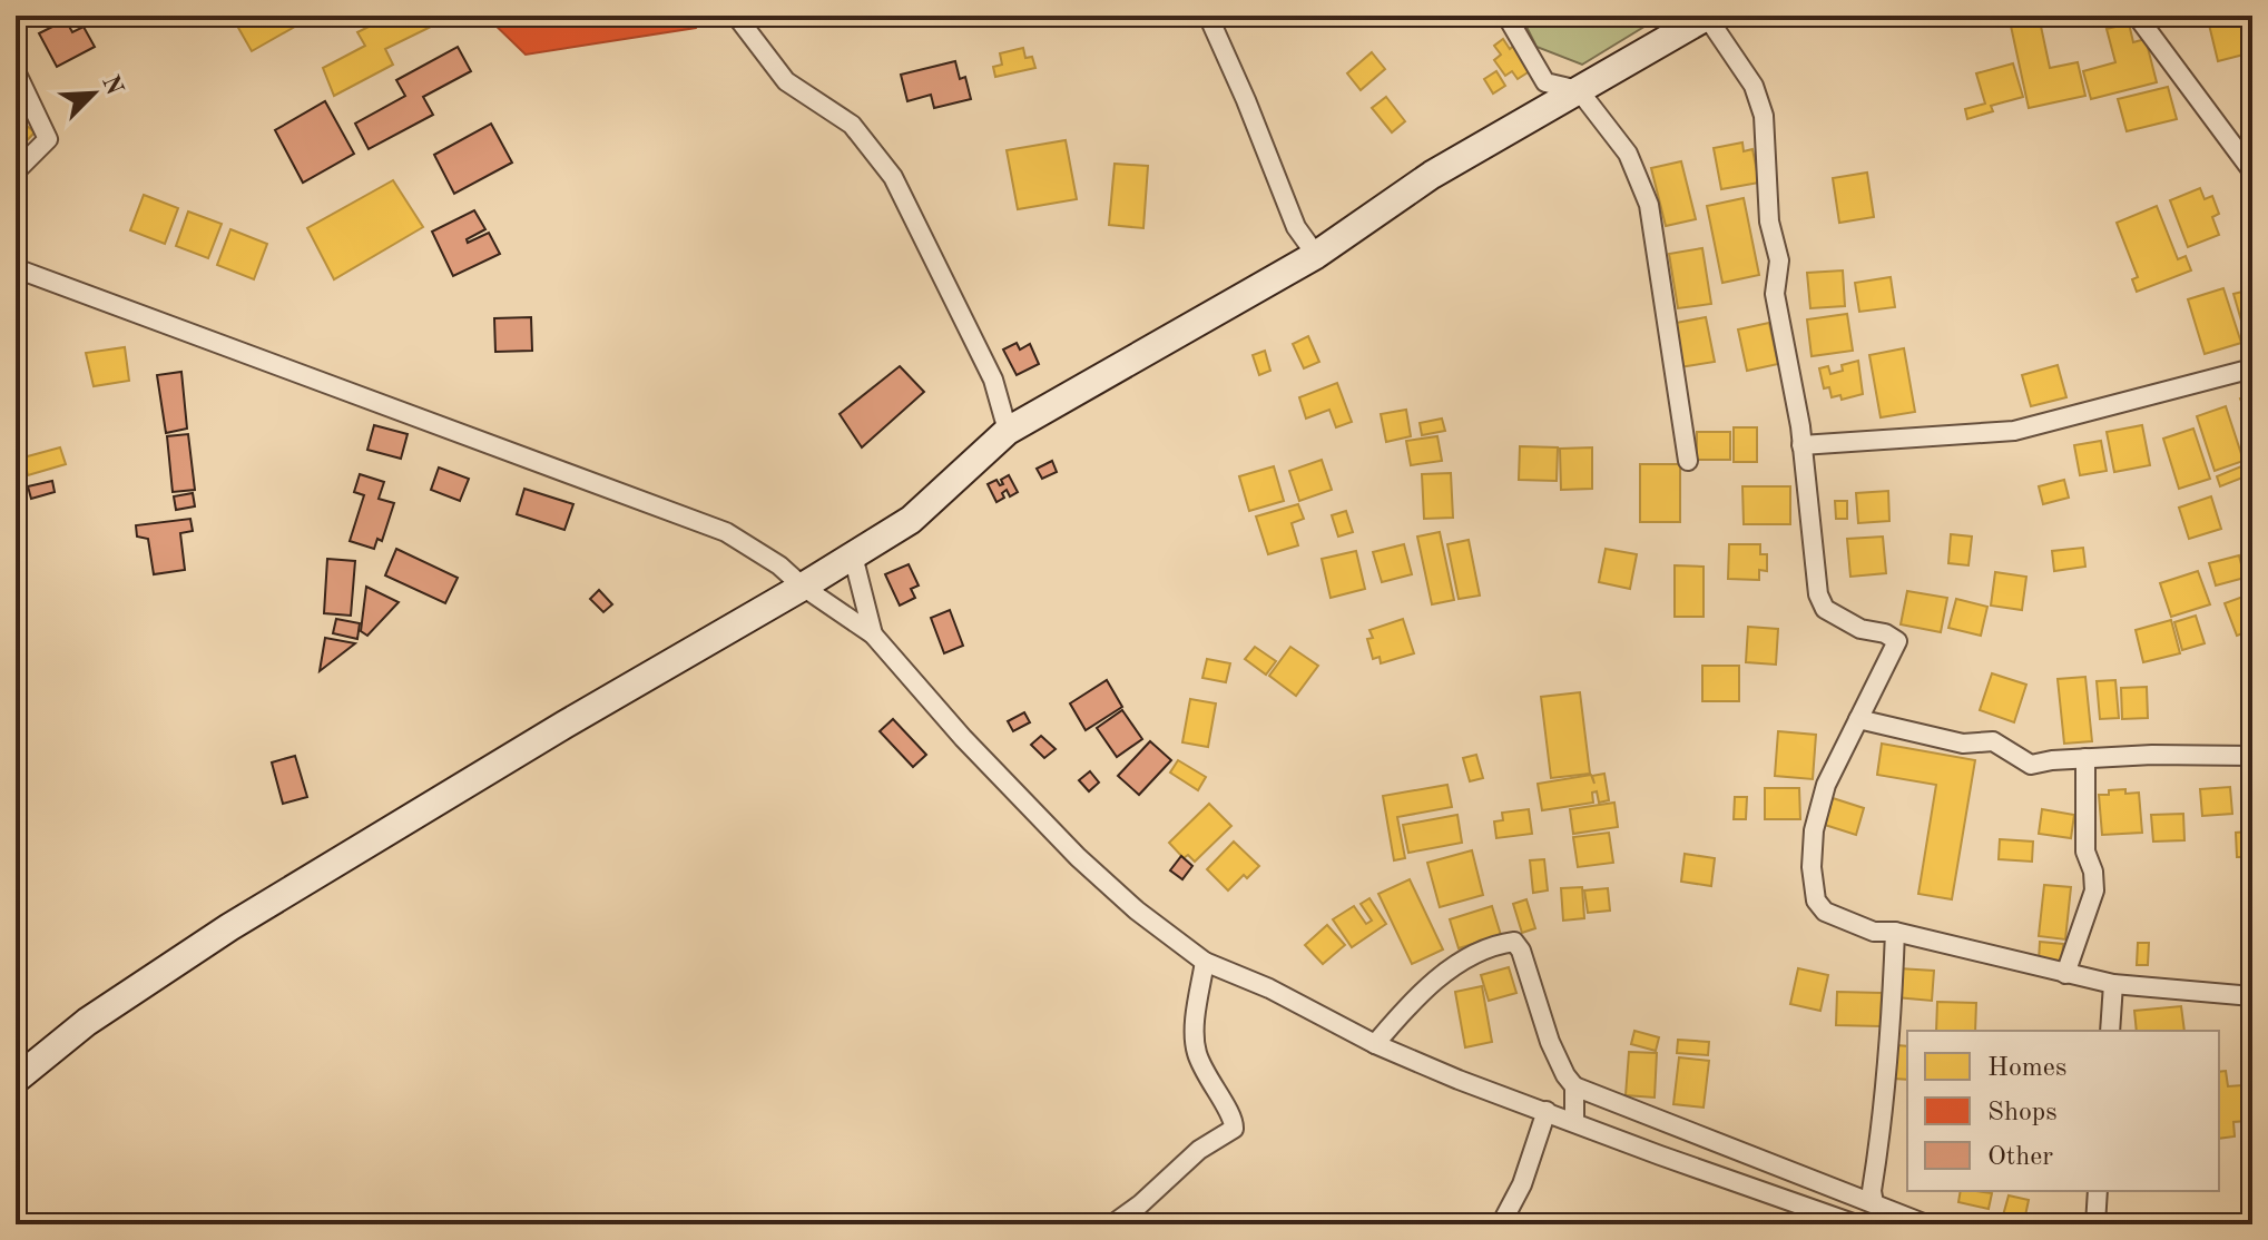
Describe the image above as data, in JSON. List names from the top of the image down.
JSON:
{
  "legend": ["Homes", "Shops", "Other"],
  "north": "top right"
}
